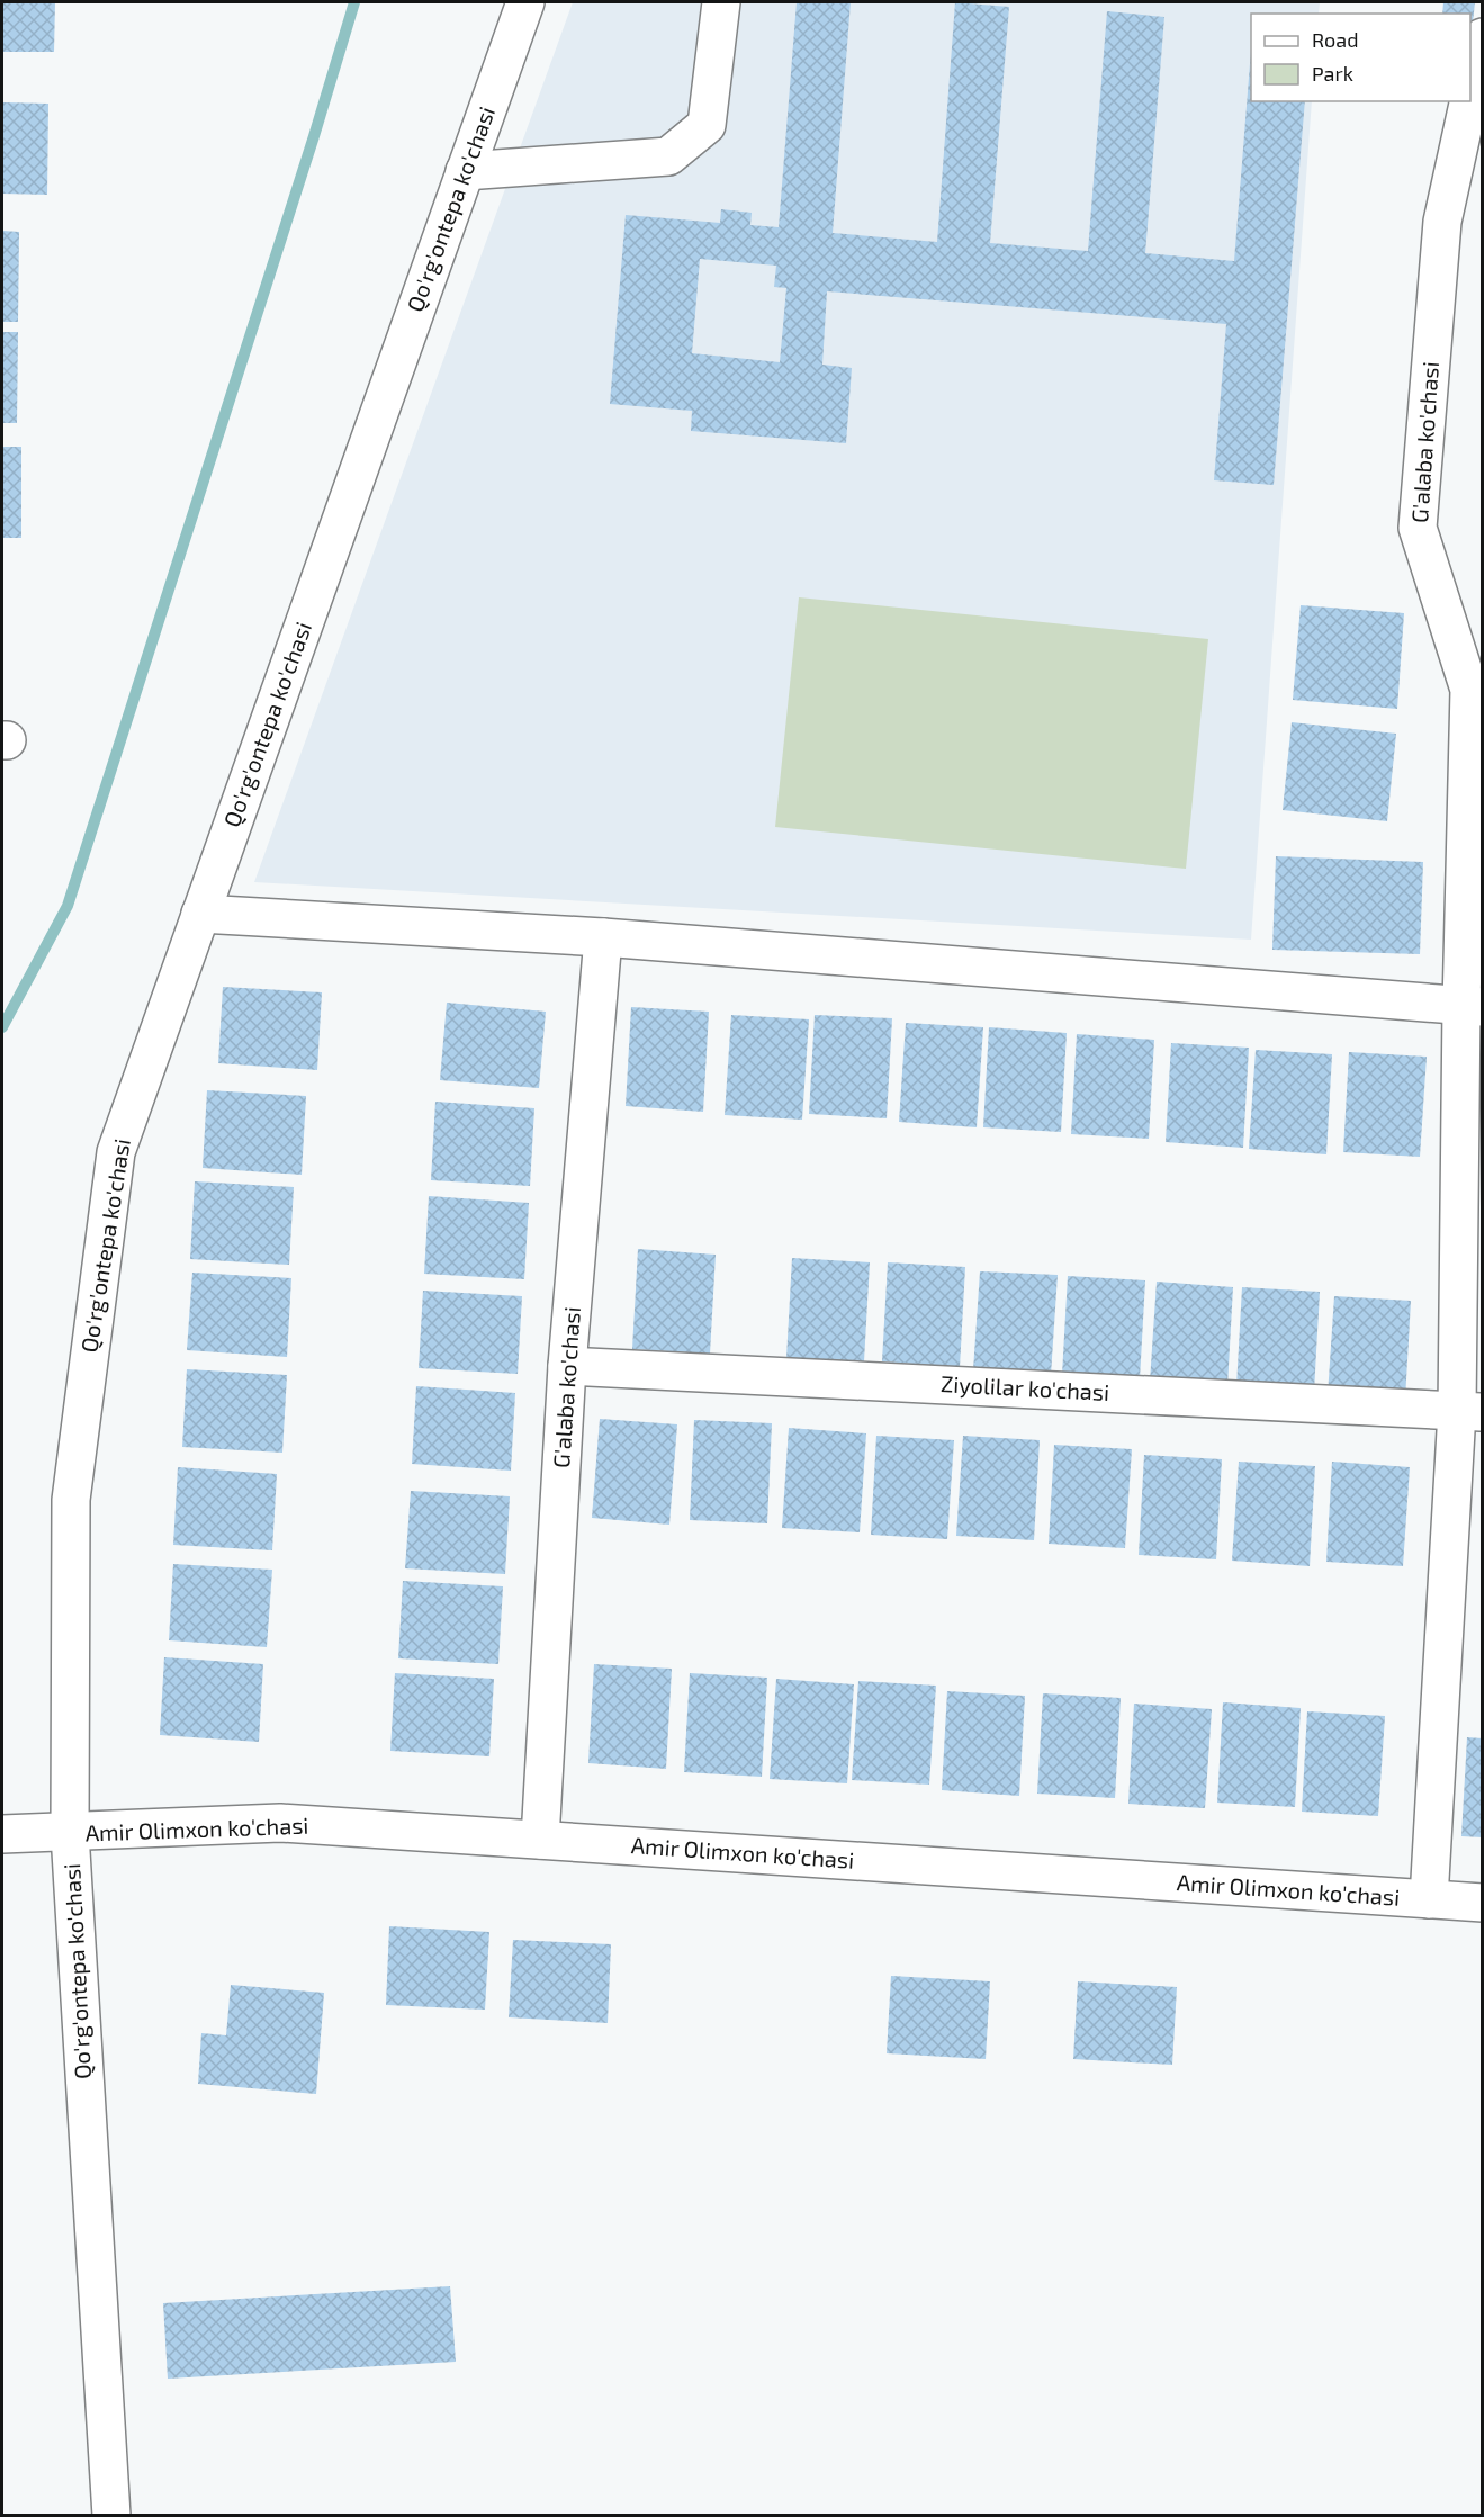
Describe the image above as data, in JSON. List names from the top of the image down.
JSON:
{
  "streets": {
    "street": [
      "Qo'rg'ontepa ko'chasi",
      "G'alaba ko'chasi",
      "Ziyolilar ko'chasi",
      "Amir Olimxon ko'chasi"
    ]
  },
  "crossings": [
    ["Qo'rg'ontepa ko'chasi", "Amir Olimxon ko'chasi"],
    ["G'alaba ko'chasi", "Ziyolilar ko'chasi"],
    ["G'alaba ko'chasi", "Amir Olimxon ko'chasi"]
  ],
  "legend": ["Road", "Park"]
}
